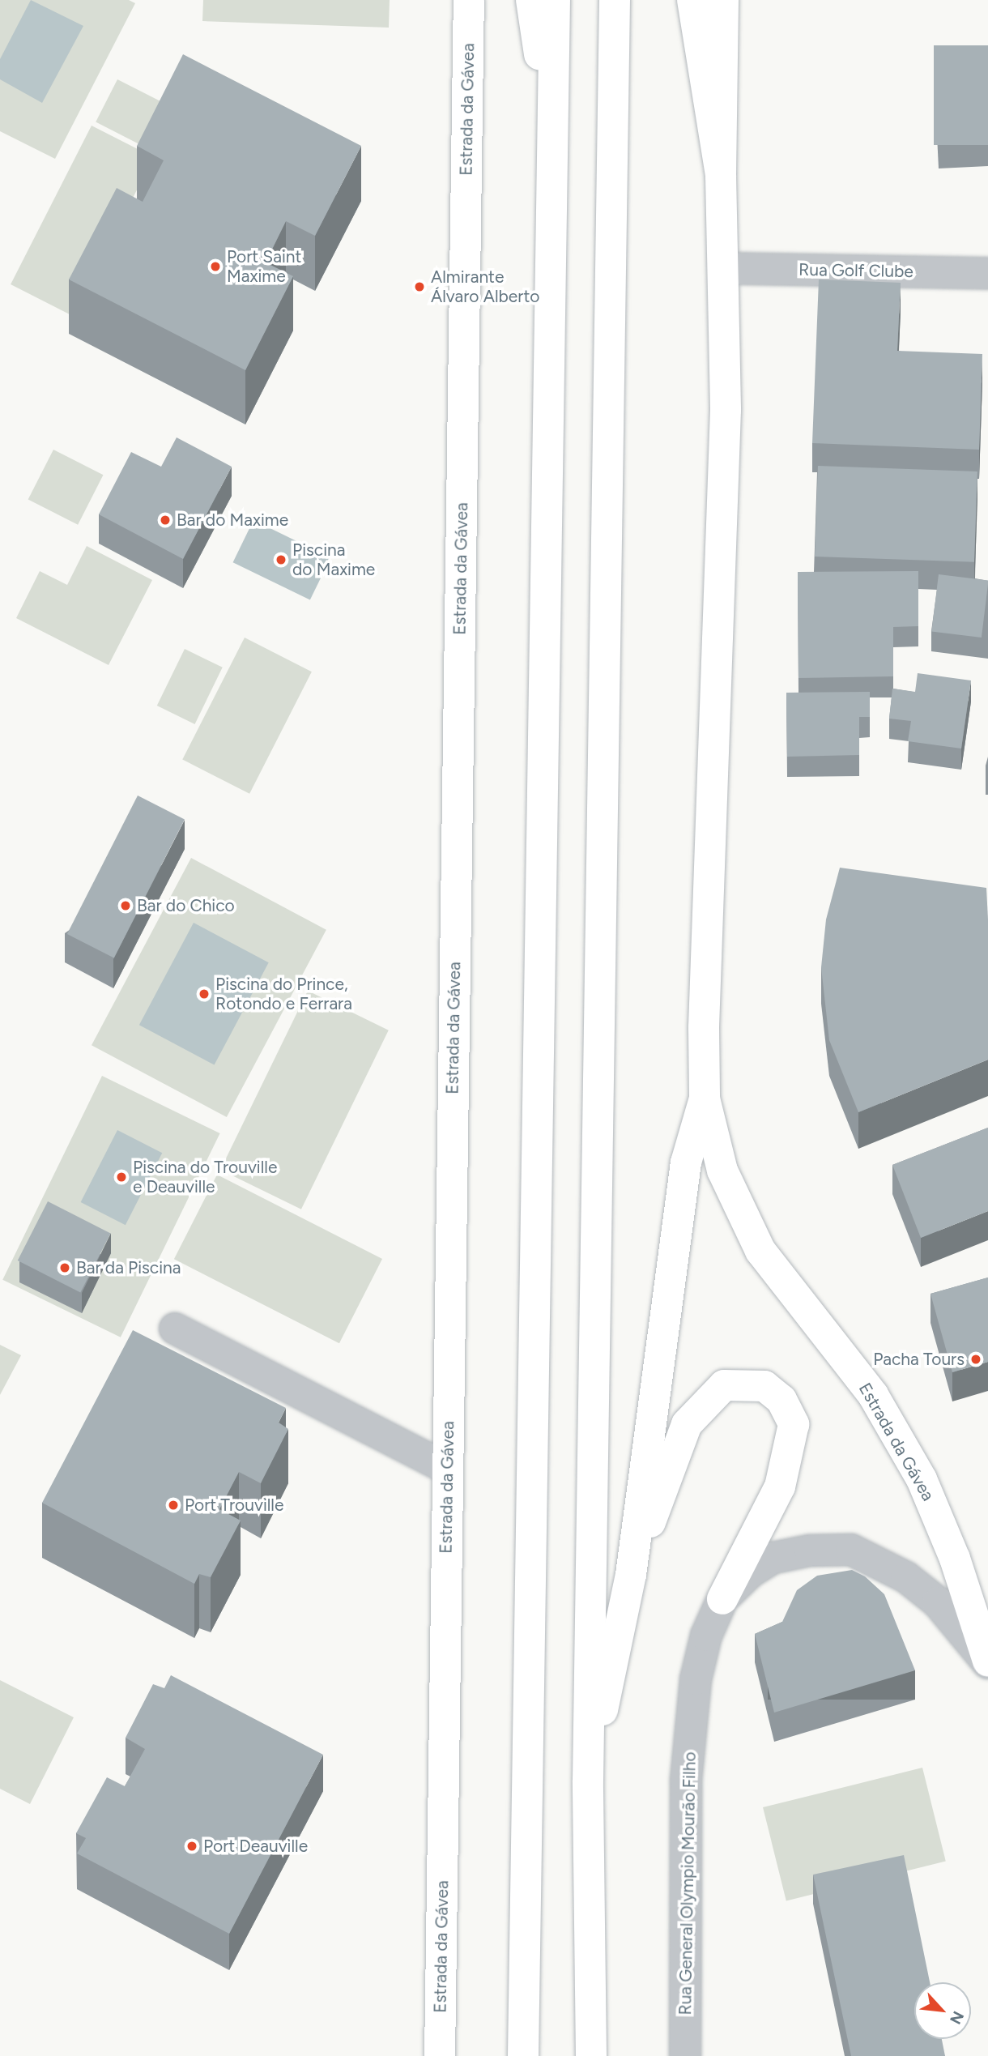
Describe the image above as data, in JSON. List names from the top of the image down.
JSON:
{
  "streets": {
    "main road": ["Estrada da Gávea"],
    "street": ["Rua Golf Clube", "Rua General Olympio Mourão Filho"]
  },
  "crossings": [
    ["Estrada da Gávea", "Rua Golf Clube"],
    ["Estrada da Gávea", "Rua General Olympio Mourão Filho"]
  ],
  "places": [
    "Port Saint Maxime",
    "Almirante Álvaro Alberto",
    "Bar do Maxime",
    "Piscina do Maxime",
    "Bar do Chico",
    "Piscina do Prince, Rotondo e Ferrara",
    "Piscina do Trouville e Deauville",
    "Bar da Piscina",
    "Pacha Tours",
    "Port Trouville",
    "Port Deauville"
  ],
  "north": "bottom right"
}
